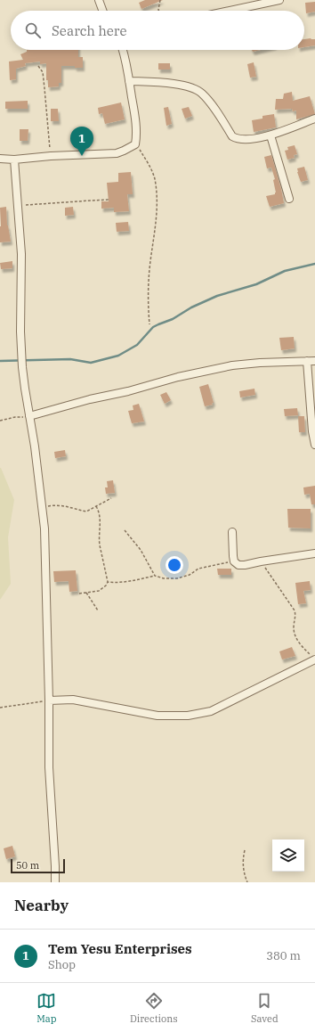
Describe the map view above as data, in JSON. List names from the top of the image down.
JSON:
{
  "scale_bar": "50 m",
  "page": {
    "search": "Search here",
    "pins": "1",
    "scale": "50 m",
    "heading": "Nearby",
    "list": [
      {
        "mark": "1",
        "name": "Tem Yesu Enterprises",
        "note": "Shop",
        "value": "380 m"
      }
    ],
    "nav": ["Map", "Directions", "Saved"]
  }
}
